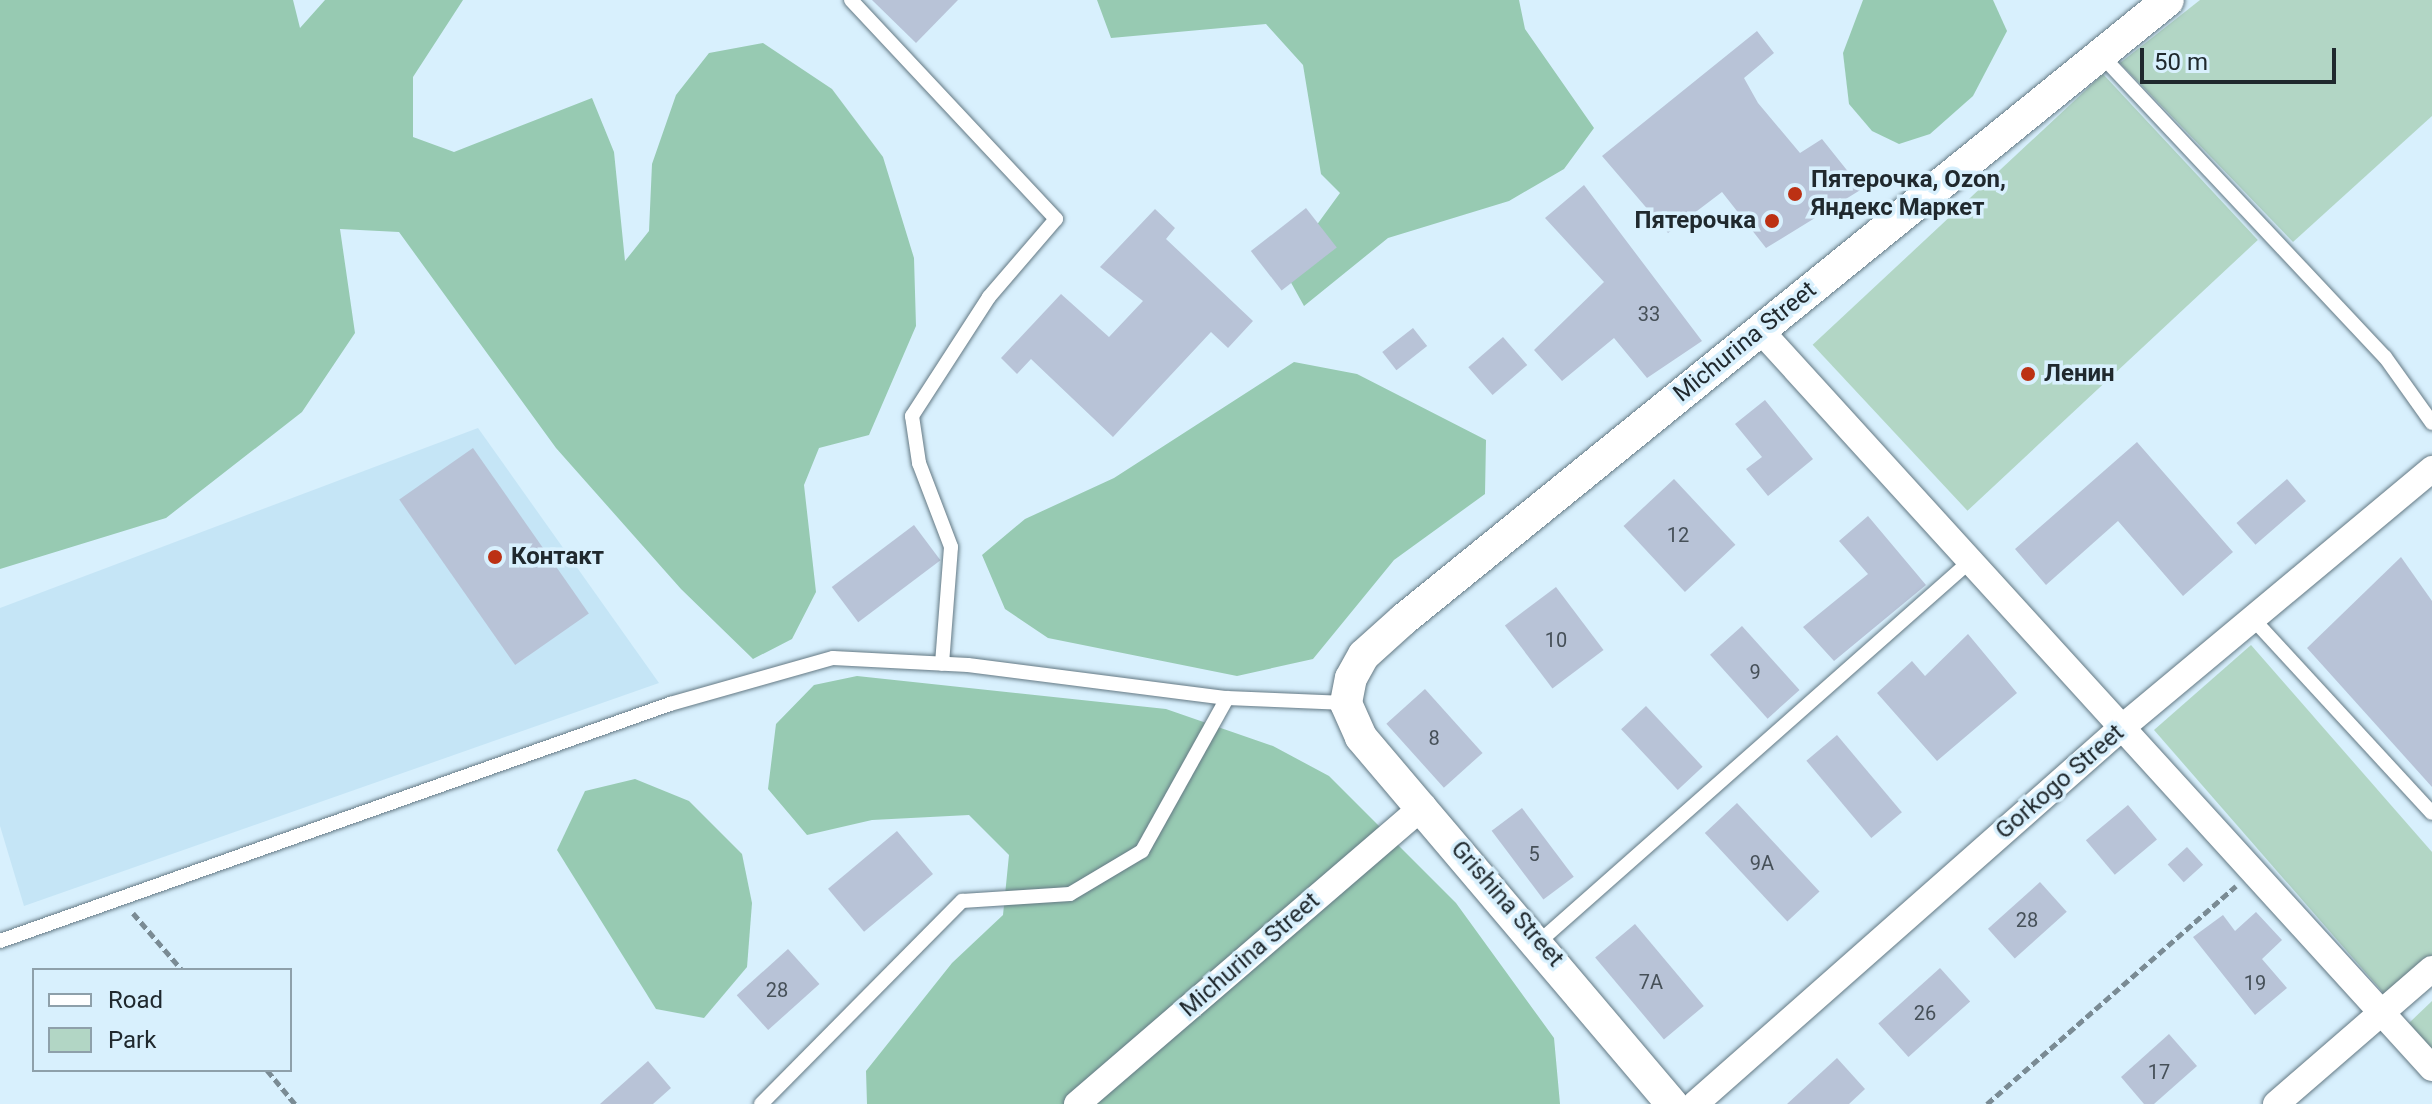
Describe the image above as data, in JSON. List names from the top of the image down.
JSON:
{
  "streets": {
    "street": ["Michurina Street", "Gorkogo Street", "Grishina Street"]
  },
  "crossings": [
    ["Michurina Street", "Grishina Street"]
  ],
  "places": [
    "Пятерочка, Ozon, Яндекс Маркет",
    "Пятерочка",
    "Ленин",
    "Контакт"
  ],
  "house_numbers": [
    "33",
    "12",
    "10",
    "9",
    "8",
    "5",
    "9А",
    "28",
    "7А",
    "19",
    "28",
    "26",
    "17"
  ],
  "legend": ["Road", "Park"],
  "scale_bar": "50 m"
}
